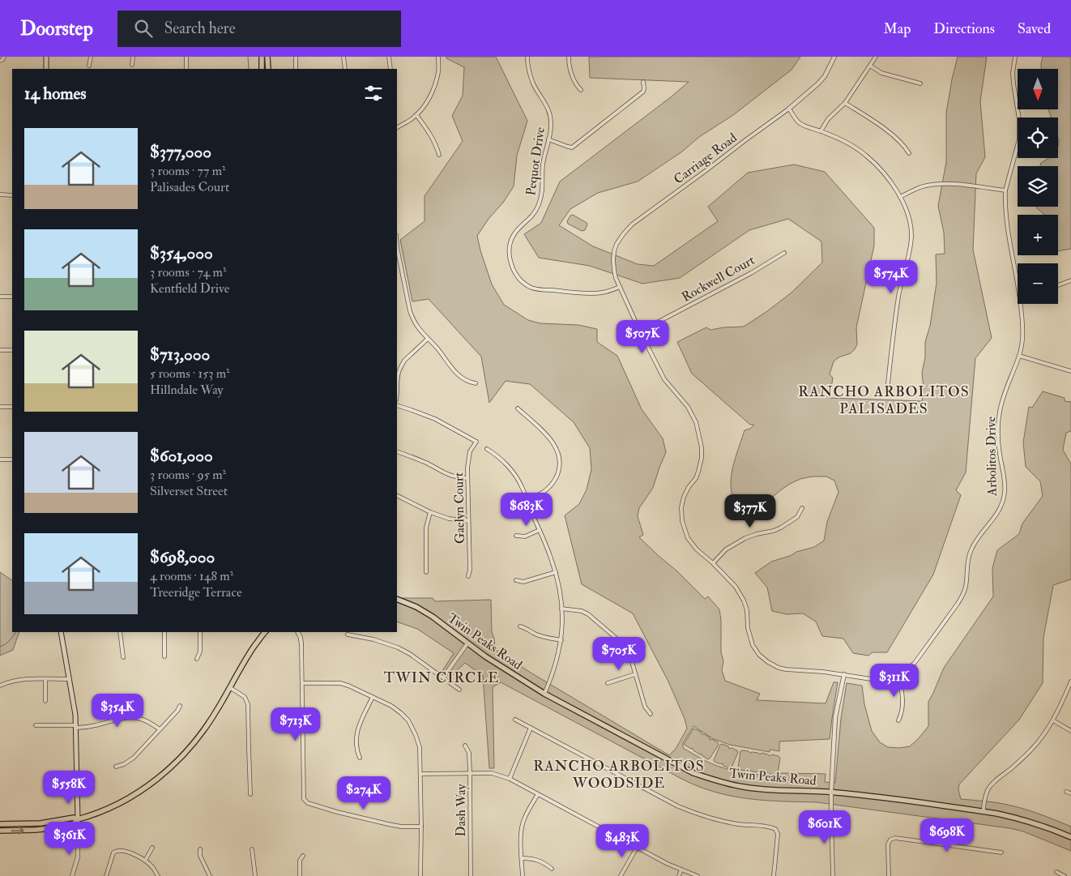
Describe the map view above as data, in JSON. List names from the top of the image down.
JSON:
{
  "streets": {
    "main road": ["Twin Peaks Road"],
    "street": [
      "Carriage Road",
      "Pequot Drive",
      "Rockwell Court",
      "Arbolitos Drive",
      "Gaelyn Court",
      "Dash Way"
    ]
  },
  "crossings": [
    ["Carriage Road", "Pequot Drive"],
    ["Carriage Road", "Rockwell Court"],
    ["Carriage Road", "Arbolitos Drive"]
  ],
  "districts": ["RANCHO ARBOLITOS PALISADES", "TWIN CIRCLE", "RANCHO ARBOLITOS WOODSIDE"],
  "north": "bottom",
  "page": {
    "header": "Doorstep",
    "search": "Search here",
    "nav": ["Map", "Directions", "Saved"],
    "map_buttons": ["+", "−"],
    "heading": "14 homes",
    "list": [
      {
        "name": "$377,000",
        "note": "3 rooms · 77 m² · Palisades Court"
      },
      {
        "name": "$354,000",
        "note": "3 rooms · 74 m² · Kentfield Drive"
      },
      {
        "name": "$713,000",
        "note": "5 rooms · 153 m² · Hillndale Way"
      },
      {
        "name": "$601,000",
        "note": "3 rooms · 95 m² · Silverset Street"
      },
      {
        "name": "$698,000",
        "note": "4 rooms · 148 m² · Treeridge Terrace"
      }
    ],
    "price": [
      "$574K",
      "$507K",
      "$683K",
      "$377K",
      "$705K",
      "$311K",
      "$354K",
      "$713K",
      "$558K",
      "$274K",
      "$601K",
      "$698K",
      "$361K",
      "$483K"
    ]
  }
}
